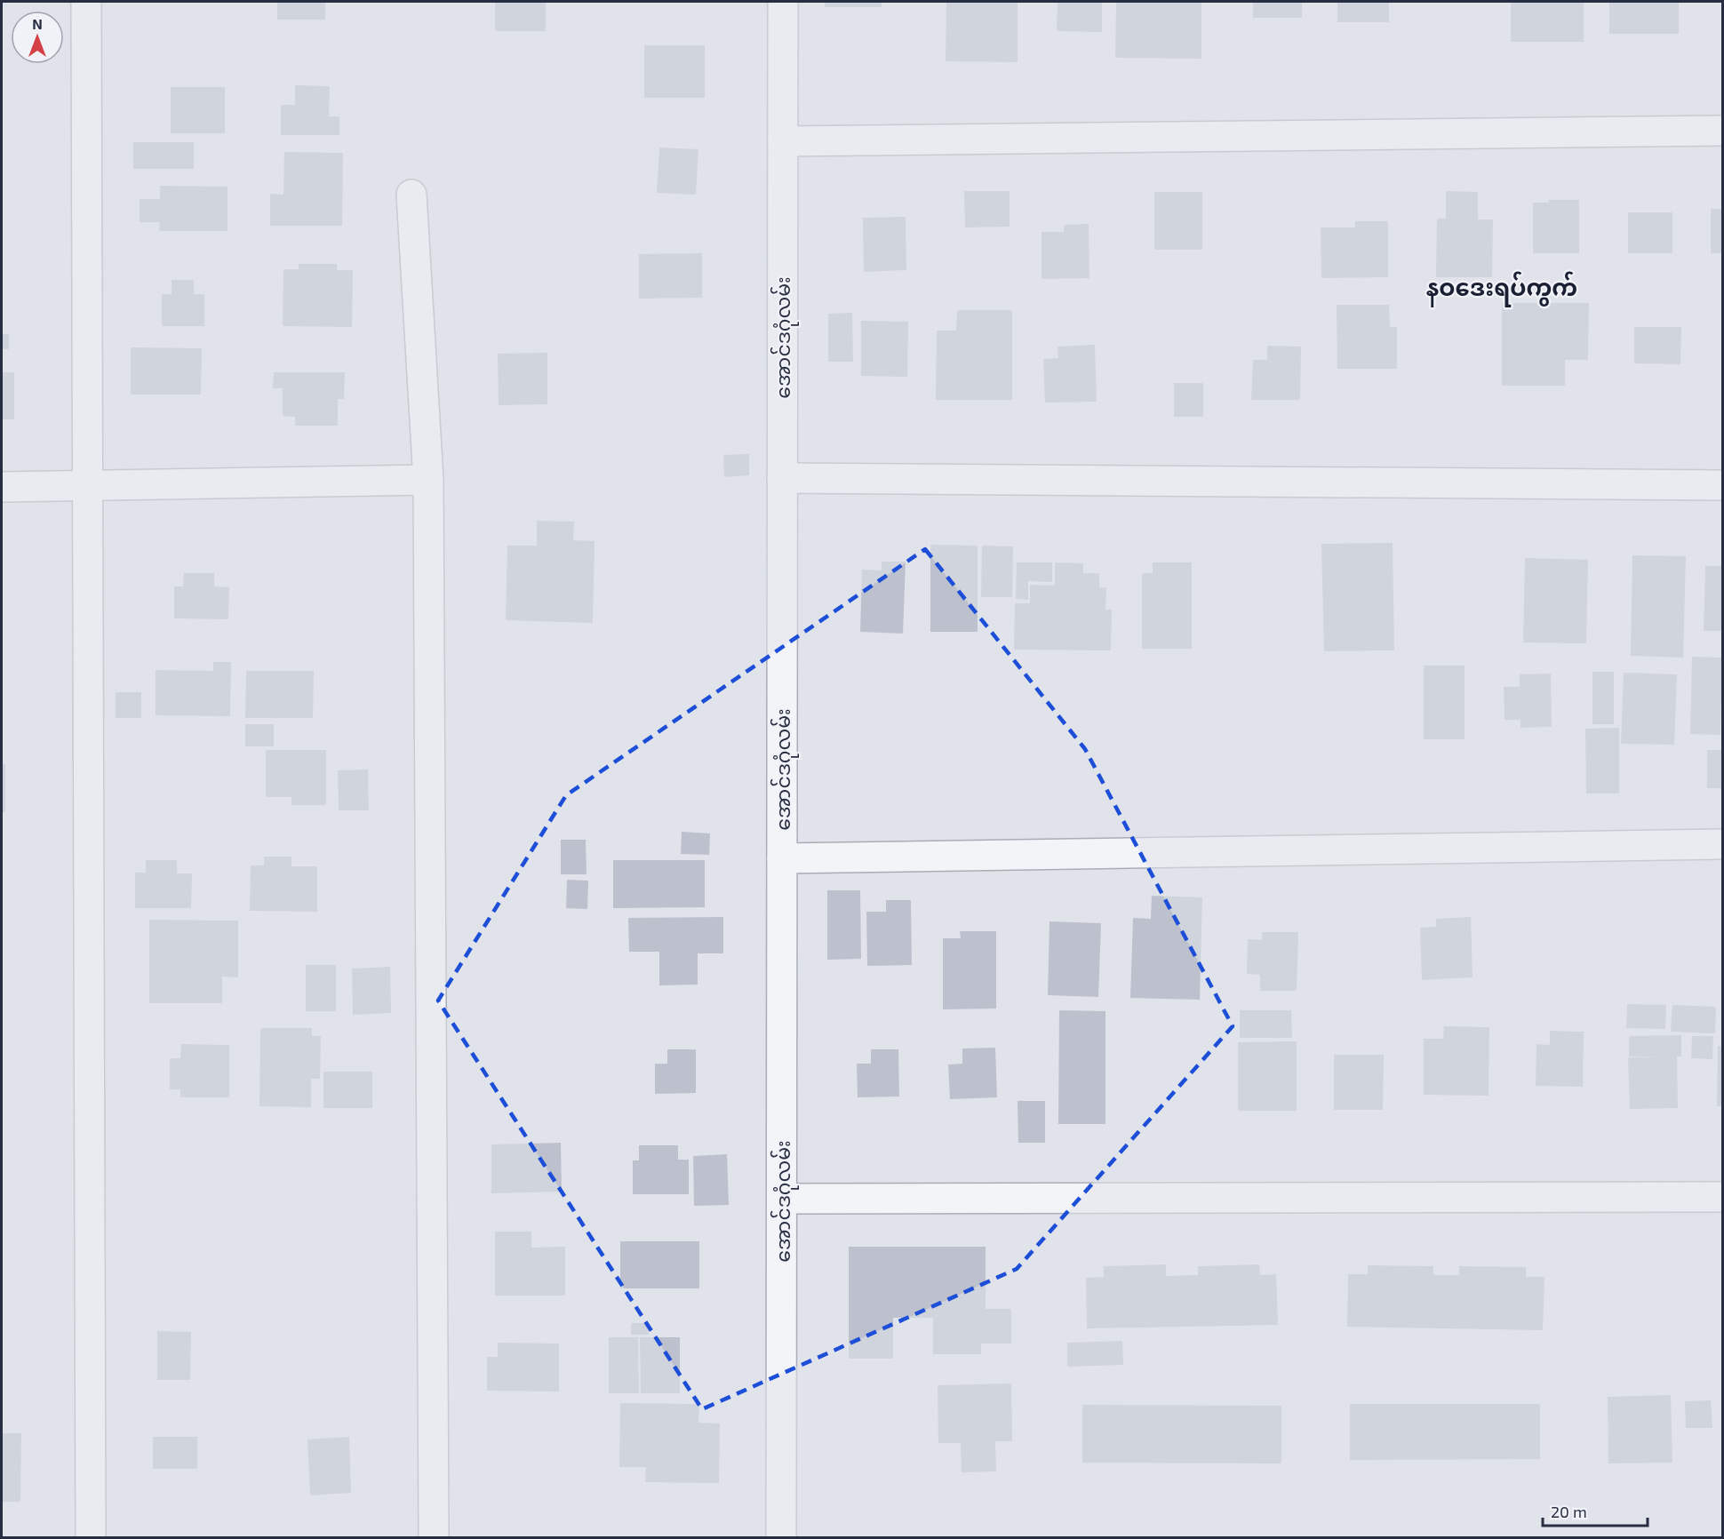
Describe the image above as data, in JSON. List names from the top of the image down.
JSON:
{
  "streets": {
    "street": ["အောင်ဒဂုံလမ်း"]
  },
  "districts": ["နဝဒေးရပ်ကွက်"],
  "scale_bar": "20 m",
  "north": "top"
}
